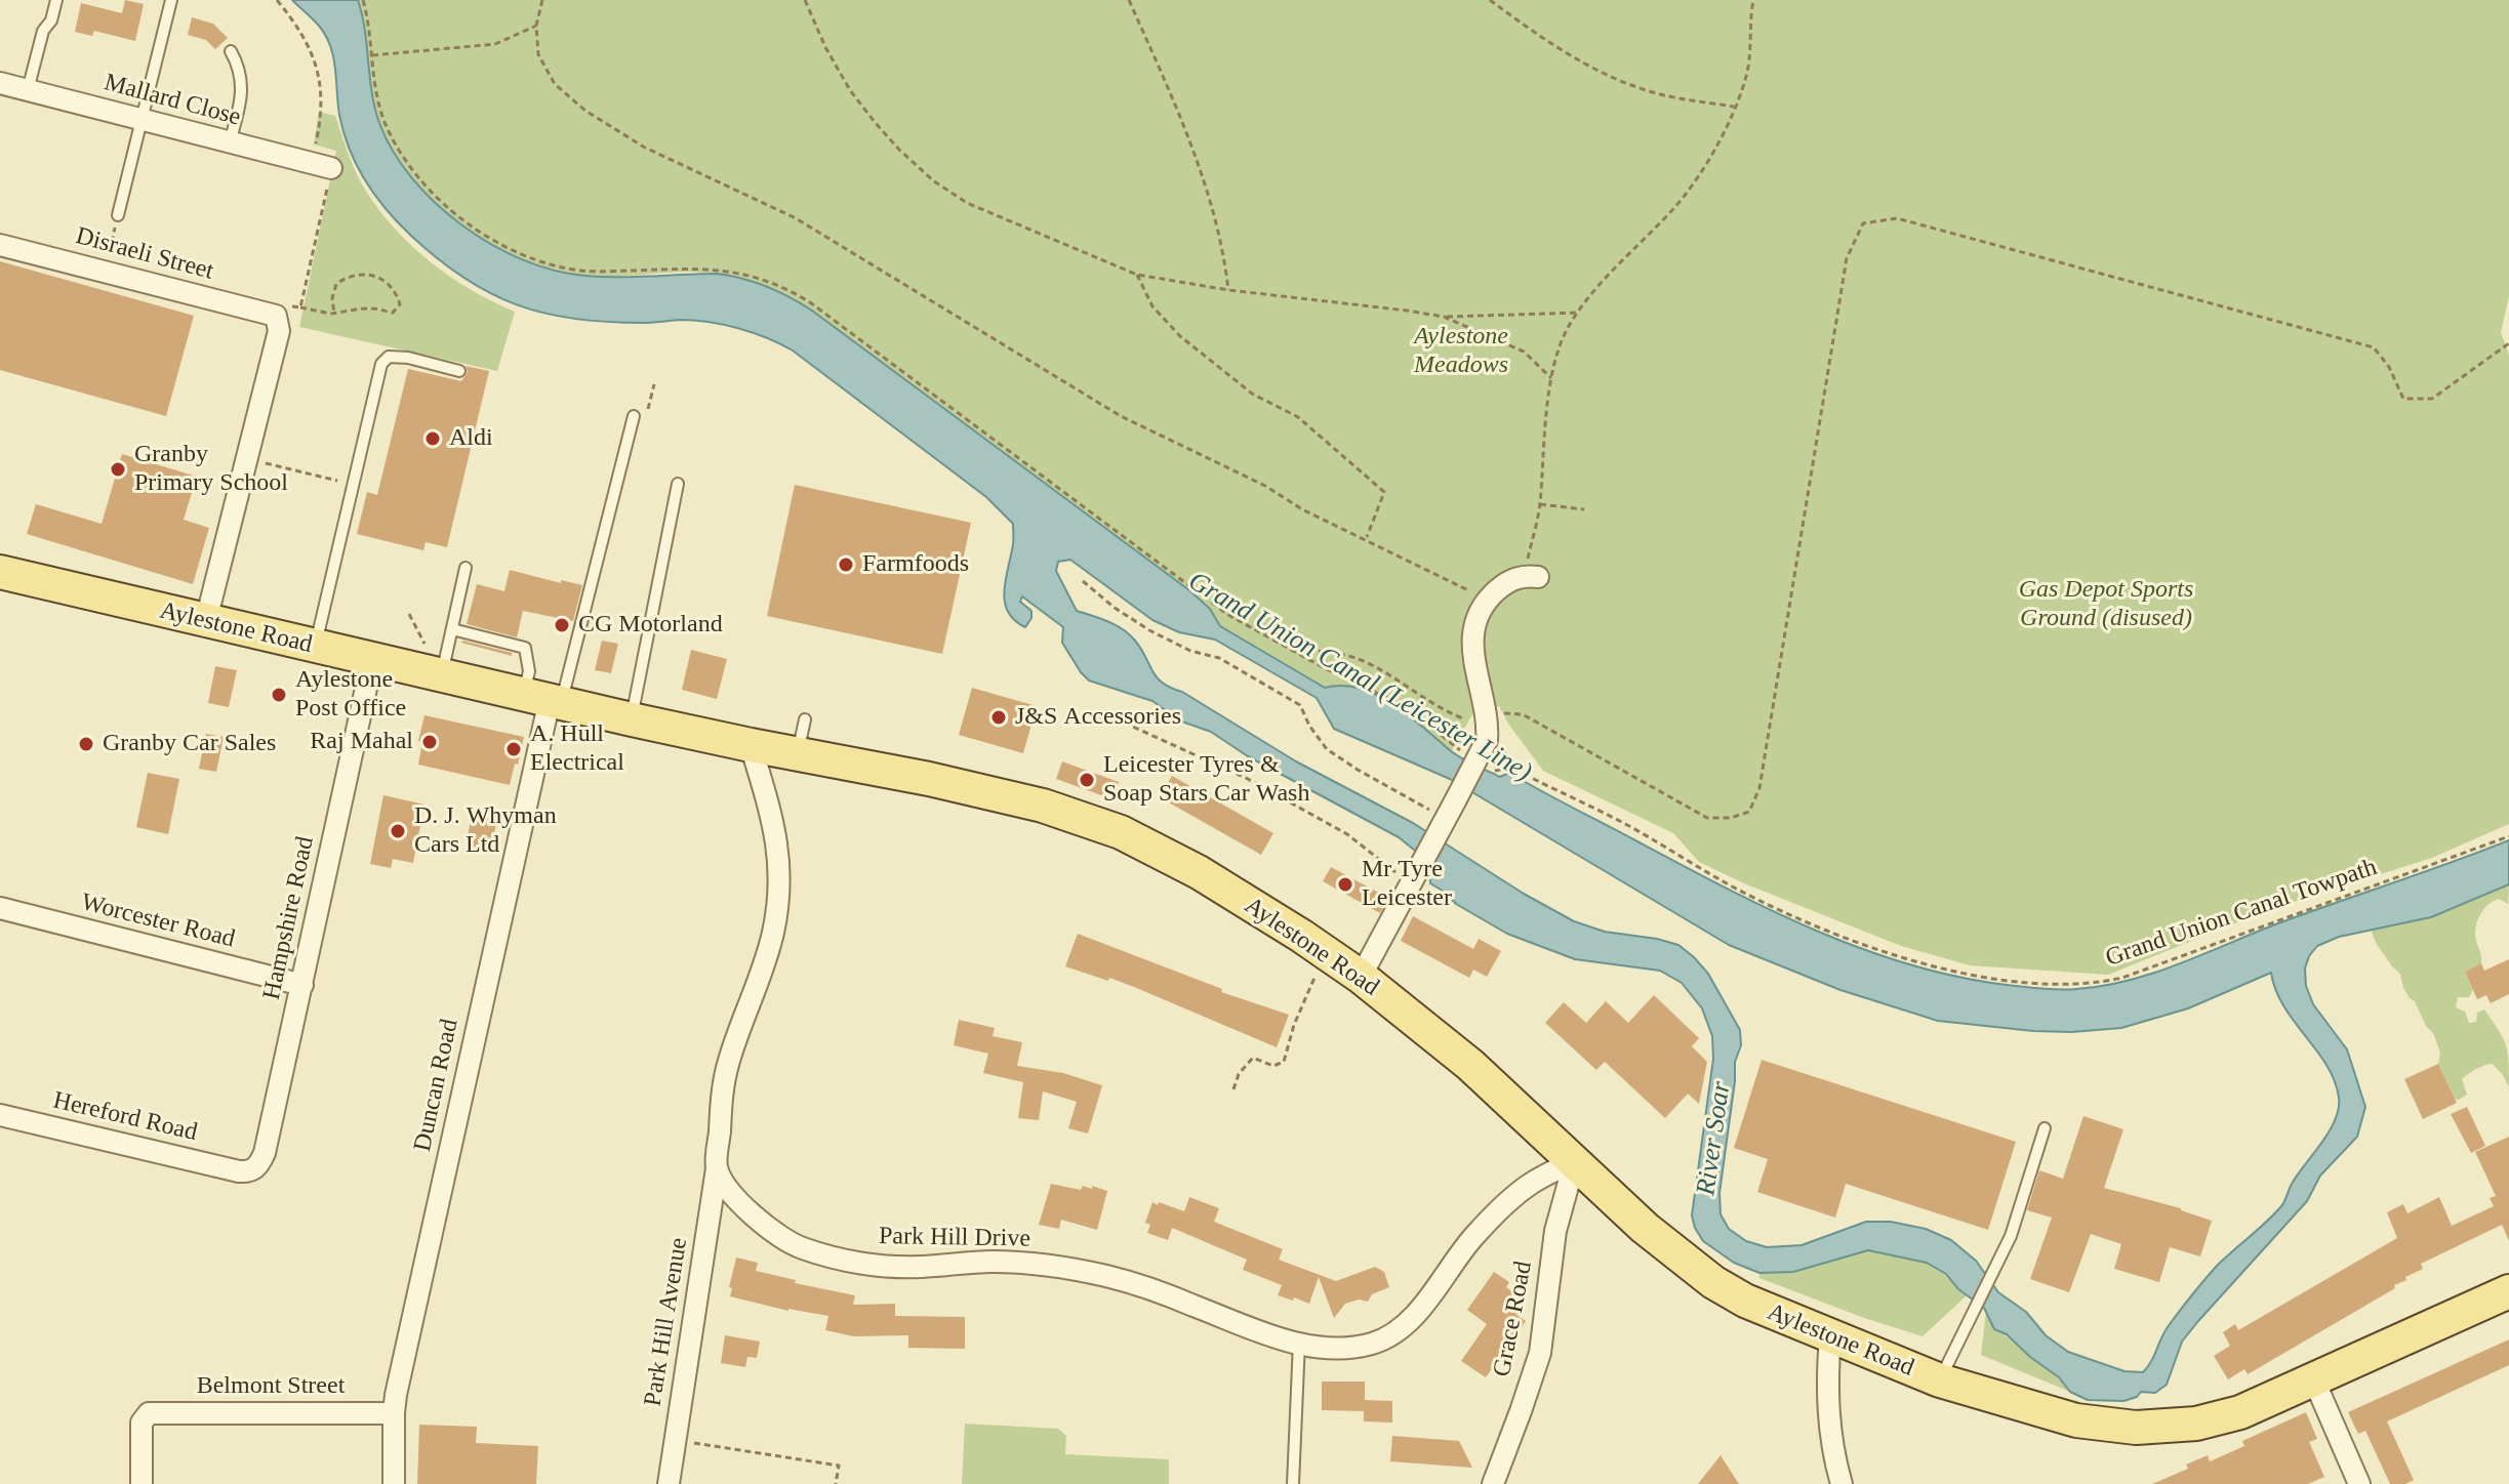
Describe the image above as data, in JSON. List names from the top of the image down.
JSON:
{
  "streets": {
    "main road": ["Aylestone Road"],
    "street": [
      "Mallard Close",
      "Disraeli Street",
      "Hampshire Road",
      "Worcester Road",
      "Duncan Road",
      "Hereford Road",
      "Park Hill Drive",
      "Grace Road",
      "Park Hill Avenue",
      "Belmont Street"
    ],
    "path": ["Grand Union Canal Towpath"]
  },
  "crossings": [
    ["Aylestone Road", "Hampshire Road"],
    ["Aylestone Road", "Duncan Road"],
    ["Aylestone Road", "Park Hill Drive"],
    ["Aylestone Road", "Grace Road"],
    ["Hampshire Road", "Worcester Road"],
    ["Hampshire Road", "Hereford Road"],
    ["Duncan Road", "Belmont Street"],
    ["Park Hill Drive", "Grace Road"],
    ["Park Hill Drive", "Park Hill Avenue"]
  ],
  "water": ["Grand Union Canal (Leicester Line)", "River Soar"],
  "parks": ["Aylestone Meadows", "Gas Depot Sports Ground (disused)"],
  "places": [
    "Aldi",
    "Granby Primary School",
    "Farmfoods",
    "CG Motorland",
    "Aylestone Post Office",
    "J&S Accessories",
    "Raj Mahal",
    "Granby Car Sales",
    "A. Hull Electrical",
    "Leicester Tyres & Soap Stars Car Wash",
    "D. J. Whyman Cars Ltd",
    "Mr Tyre Leicester"
  ]
}
